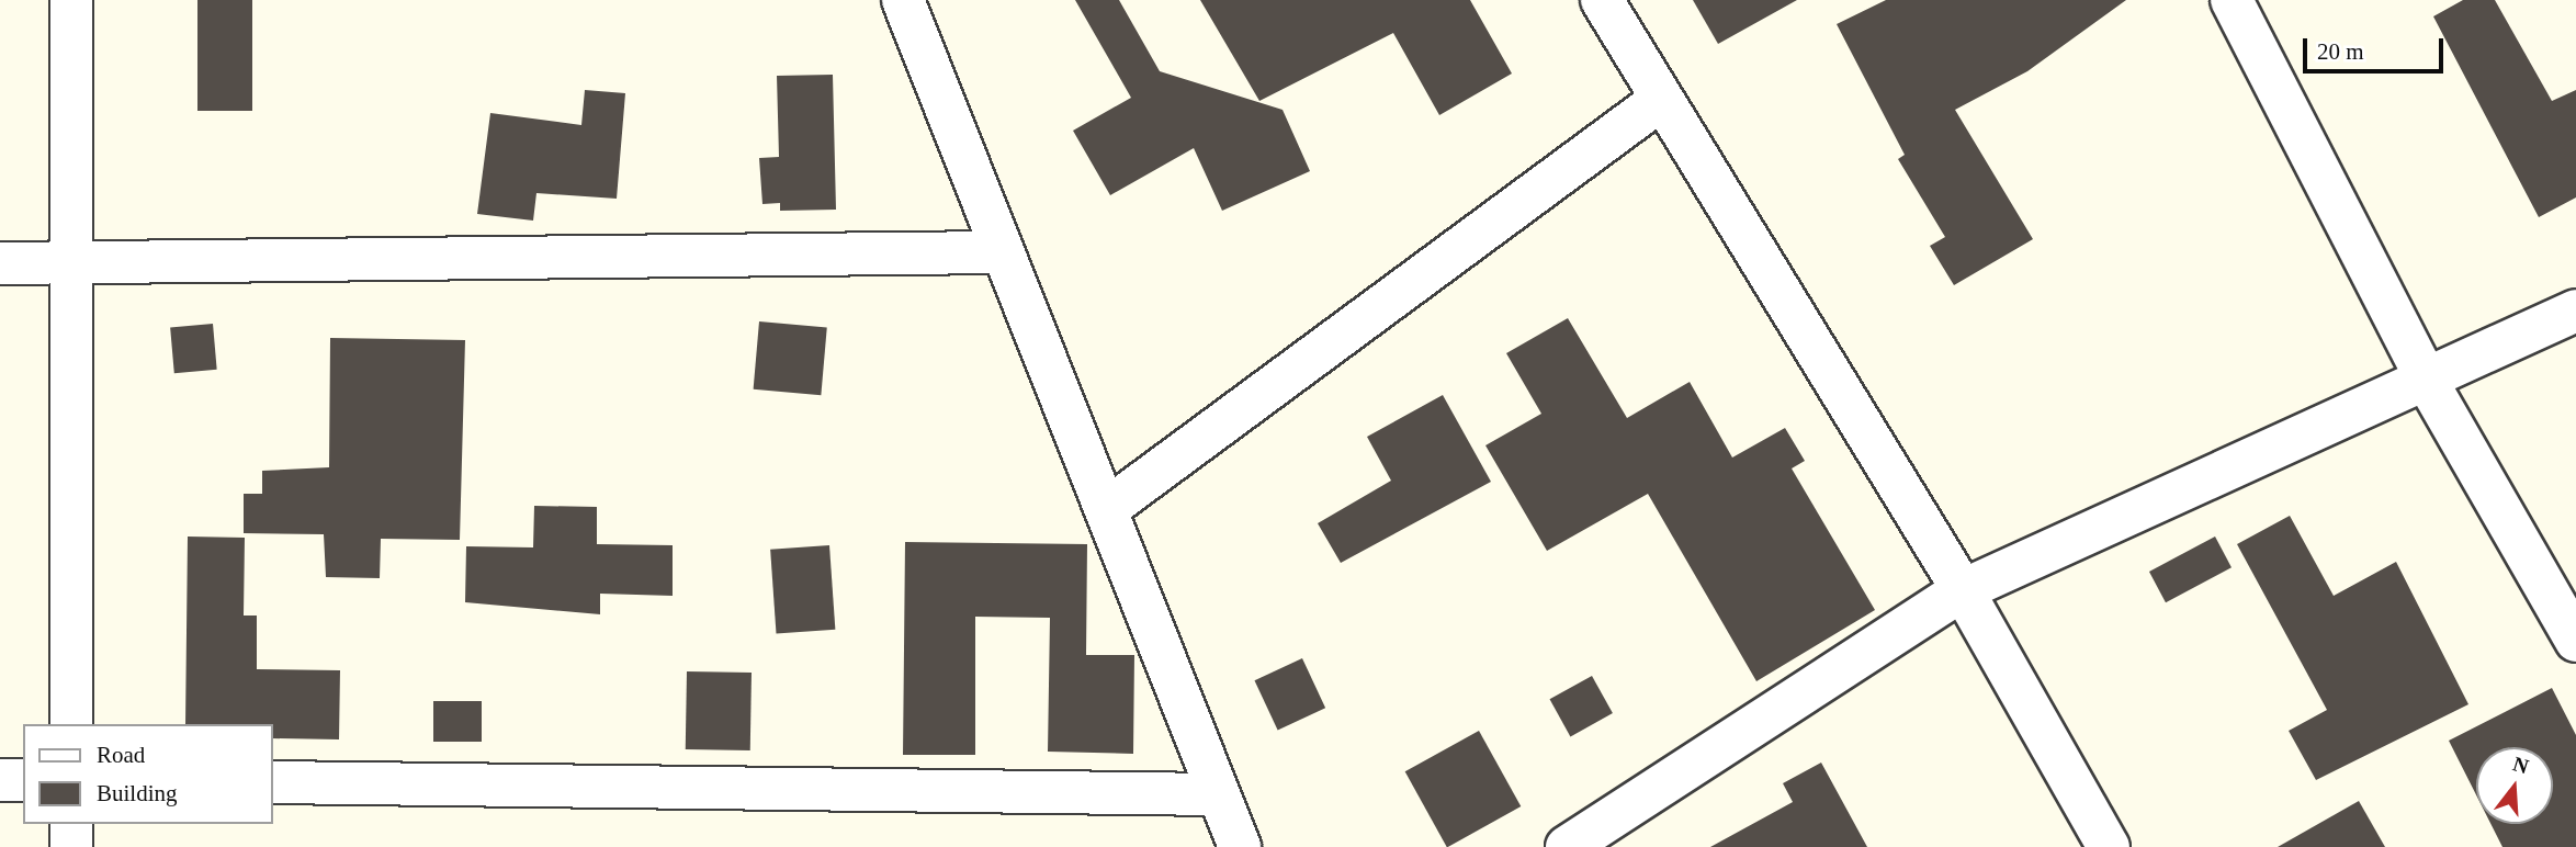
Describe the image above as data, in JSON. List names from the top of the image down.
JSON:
{
  "legend": ["Road", "Building"],
  "scale_bar": "20 m",
  "north": "top"
}
